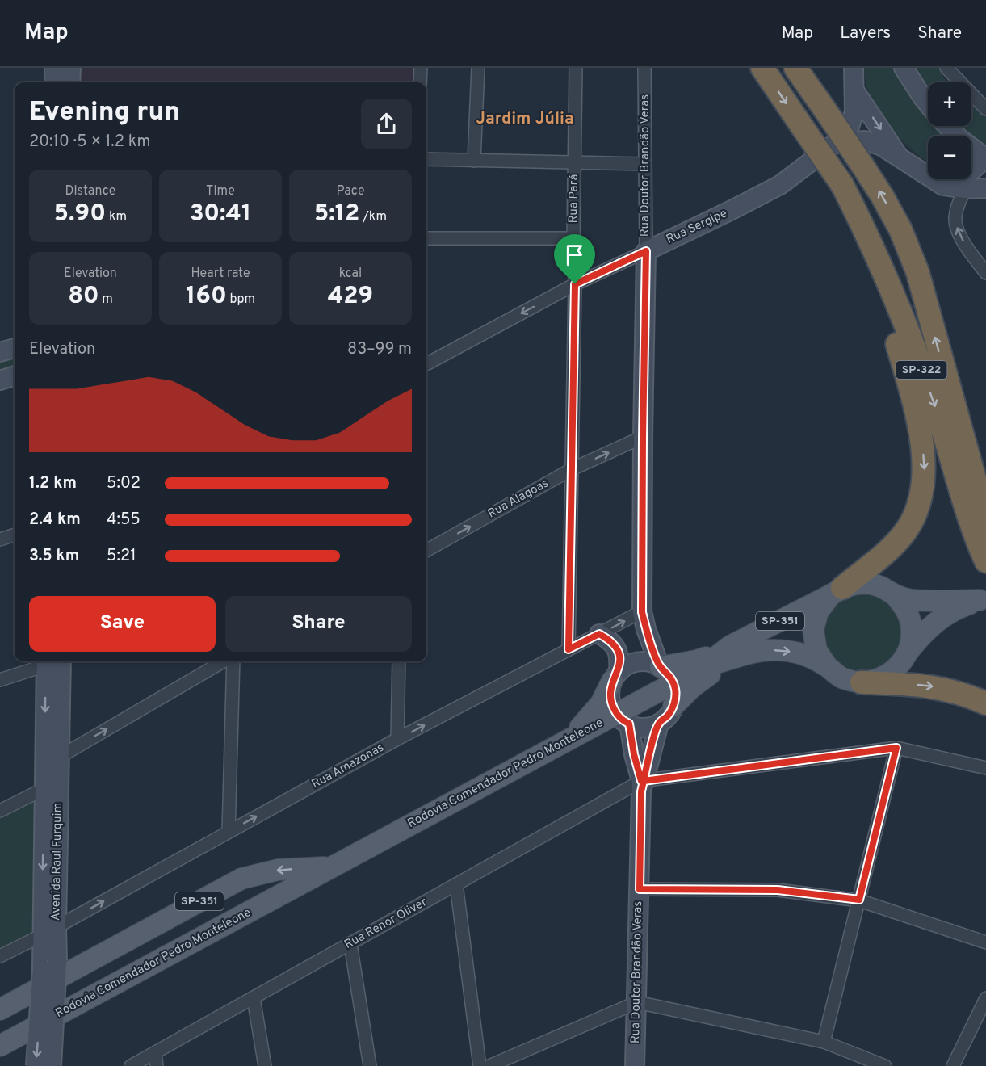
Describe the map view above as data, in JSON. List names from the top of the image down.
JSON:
{
  "streets": {
    "highway": ["SP-322"],
    "main road": ["SP-351", "Rodovia Comendador Pedro Monteleone"],
    "street": [
      "Rua Doutor Brandão Veras",
      "Rua Pará",
      "Rua Sergipe",
      "Rua Alagoas",
      "Rua Amazonas",
      "Avenida Raul Furquim",
      "Rua Renor Oliver"
    ]
  },
  "crossings": [
    ["Rua Doutor Brandão Veras", "Rua Sergipe"],
    ["Rua Doutor Brandão Veras", "Rua Alagoas"],
    ["Rua Doutor Brandão Veras", "Rua Amazonas"],
    ["Rua Doutor Brandão Veras", "Rodovia Comendador Pedro Monteleone"],
    ["Rua Doutor Brandão Veras", "Rua Renor Oliver"],
    ["Rua Pará", "Rua Sergipe"],
    ["Rua Pará", "Rua Alagoas"],
    ["Rua Pará", "Rua Amazonas"],
    ["SP-351", "Rodovia Comendador Pedro Monteleone"],
    ["Rua Amazonas", "Avenida Raul Furquim"]
  ],
  "one_way": ["Rua Alagoas", "Rua Amazonas"],
  "districts": ["Jardim Júlia"],
  "page": {
    "header": "Map",
    "nav": ["Map", "Layers", "Share"],
    "map_buttons": ["+", "−"],
    "heading": ["Evening run", "20:10 · 5 × 1.2 km"],
    "stats": [
      ["Distance", "5.90 km"],
      ["Time", "30:41"],
      ["Pace", "5:12 /km"],
      ["Elevation", "80 m"],
      ["Heart rate", "160 bpm"],
      ["kcal", "429"]
    ],
    "chart": ["Elevation", "83–99 m"],
    "list": [
      {
        "name": "1.2 km",
        "note": "5:02"
      },
      {
        "name": "2.4 km",
        "note": "4:55"
      },
      {
        "name": "3.5 km",
        "note": "5:21"
      }
    ],
    "buttons": ["Save", "Share"]
  }
}
